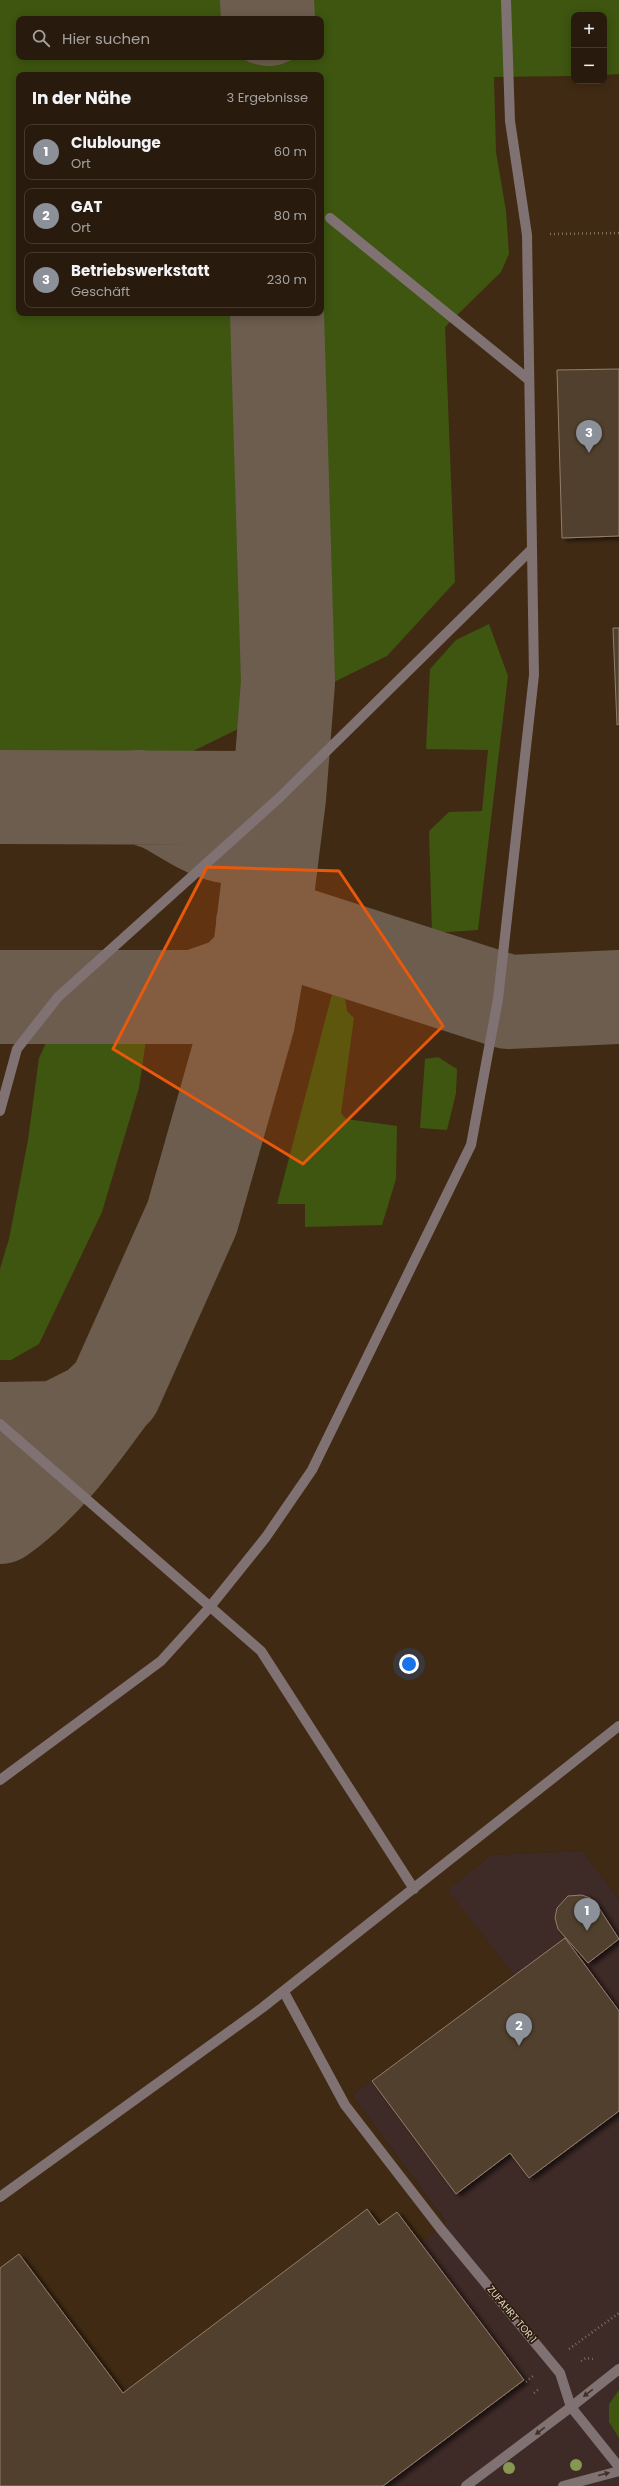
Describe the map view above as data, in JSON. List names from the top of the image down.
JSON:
{
  "streets": {
    "street": ["ZUFAHRT TOR 1"]
  },
  "page": {
    "map_buttons": ["+", "−"],
    "search": "Hier suchen",
    "heading": ["In der Nähe", "3 Ergebnisse"],
    "list": [
      {
        "mark": "1",
        "name": "Clublounge",
        "note": "Ort",
        "value": "60 m"
      },
      {
        "mark": "2",
        "name": "GAT",
        "note": "Ort",
        "value": "80 m"
      },
      {
        "mark": "3",
        "name": "Betriebswerkstatt",
        "note": "Geschäft",
        "value": "230 m"
      }
    ],
    "pins": ["3", "1", "2"]
  }
}
